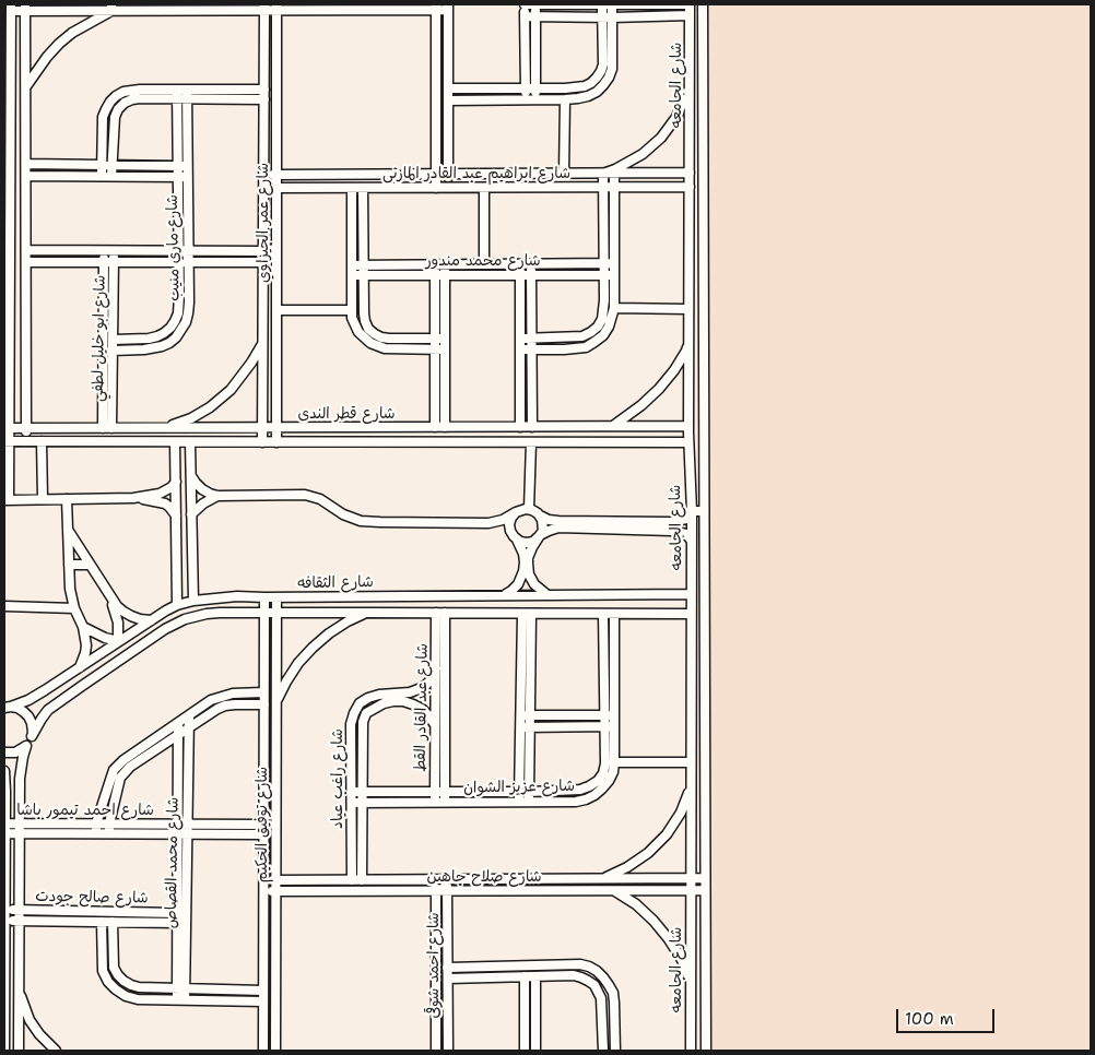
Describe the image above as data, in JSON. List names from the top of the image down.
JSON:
{
  "streets": {
    "street": [
      "شارع الجامعه",
      "شارع ابراهيم عبد القادر المازنى",
      "شارع عمر الجيزاوي",
      "شارع ماري منيب",
      "شارع محمد مندور",
      "شارع ابو خليل لطفي",
      "شارع قطر الندى",
      "شارع الثقافه",
      "شارع عبد القادر القط",
      "شارع راغب عياد",
      "شارع عزيز الشوان",
      "شارع احمد تيمور باشا",
      "شارع توفيق الحكيم",
      "شارع محمد القصاص",
      "شارع صلاح جاهين",
      "شارع صالح جودت",
      "شارع احمد شوقى"
    ]
  },
  "crossings": [
    ["شارع الجامعه", "شارع ابراهيم عبد القادر المازنى"],
    ["شارع الجامعه", "شارع قطر الندى"],
    ["شارع الجامعه", "شارع الثقافه"],
    ["شارع الجامعه", "شارع صلاح جاهين"],
    ["شارع ابراهيم عبد القادر المازنى", "شارع عمر الجيزاوي"],
    ["شارع عمر الجيزاوي", "شارع قطر الندى"],
    ["شارع ماري منيب", "شارع ابو خليل لطفي"],
    ["شارع ابو خليل لطفي", "شارع قطر الندى"],
    ["شارع الثقافه", "شارع عبد القادر القط"],
    ["شارع الثقافه", "شارع عزيز الشوان"],
    ["شارع الثقافه", "شارع احمد تيمور باشا"],
    ["شارع الثقافه", "شارع توفيق الحكيم"],
    ["شارع الثقافه", "شارع صالح جودت"],
    ["شارع عبد القادر القط", "شارع راغب عياد"],
    ["شارع عبد القادر القط", "شارع عزيز الشوان"],
    ["شارع راغب عياد", "شارع عزيز الشوان"],
    ["شارع راغب عياد", "شارع صلاح جاهين"],
    ["شارع احمد تيمور باشا", "شارع توفيق الحكيم"],
    ["شارع احمد تيمور باشا", "شارع محمد القصاص"],
    ["شارع توفيق الحكيم", "شارع صلاح جاهين"],
    ["شارع محمد القصاص", "شارع صالح جودت"],
    ["شارع صلاح جاهين", "شارع احمد شوقى"]
  ],
  "scale_bar": "100 m"
}
